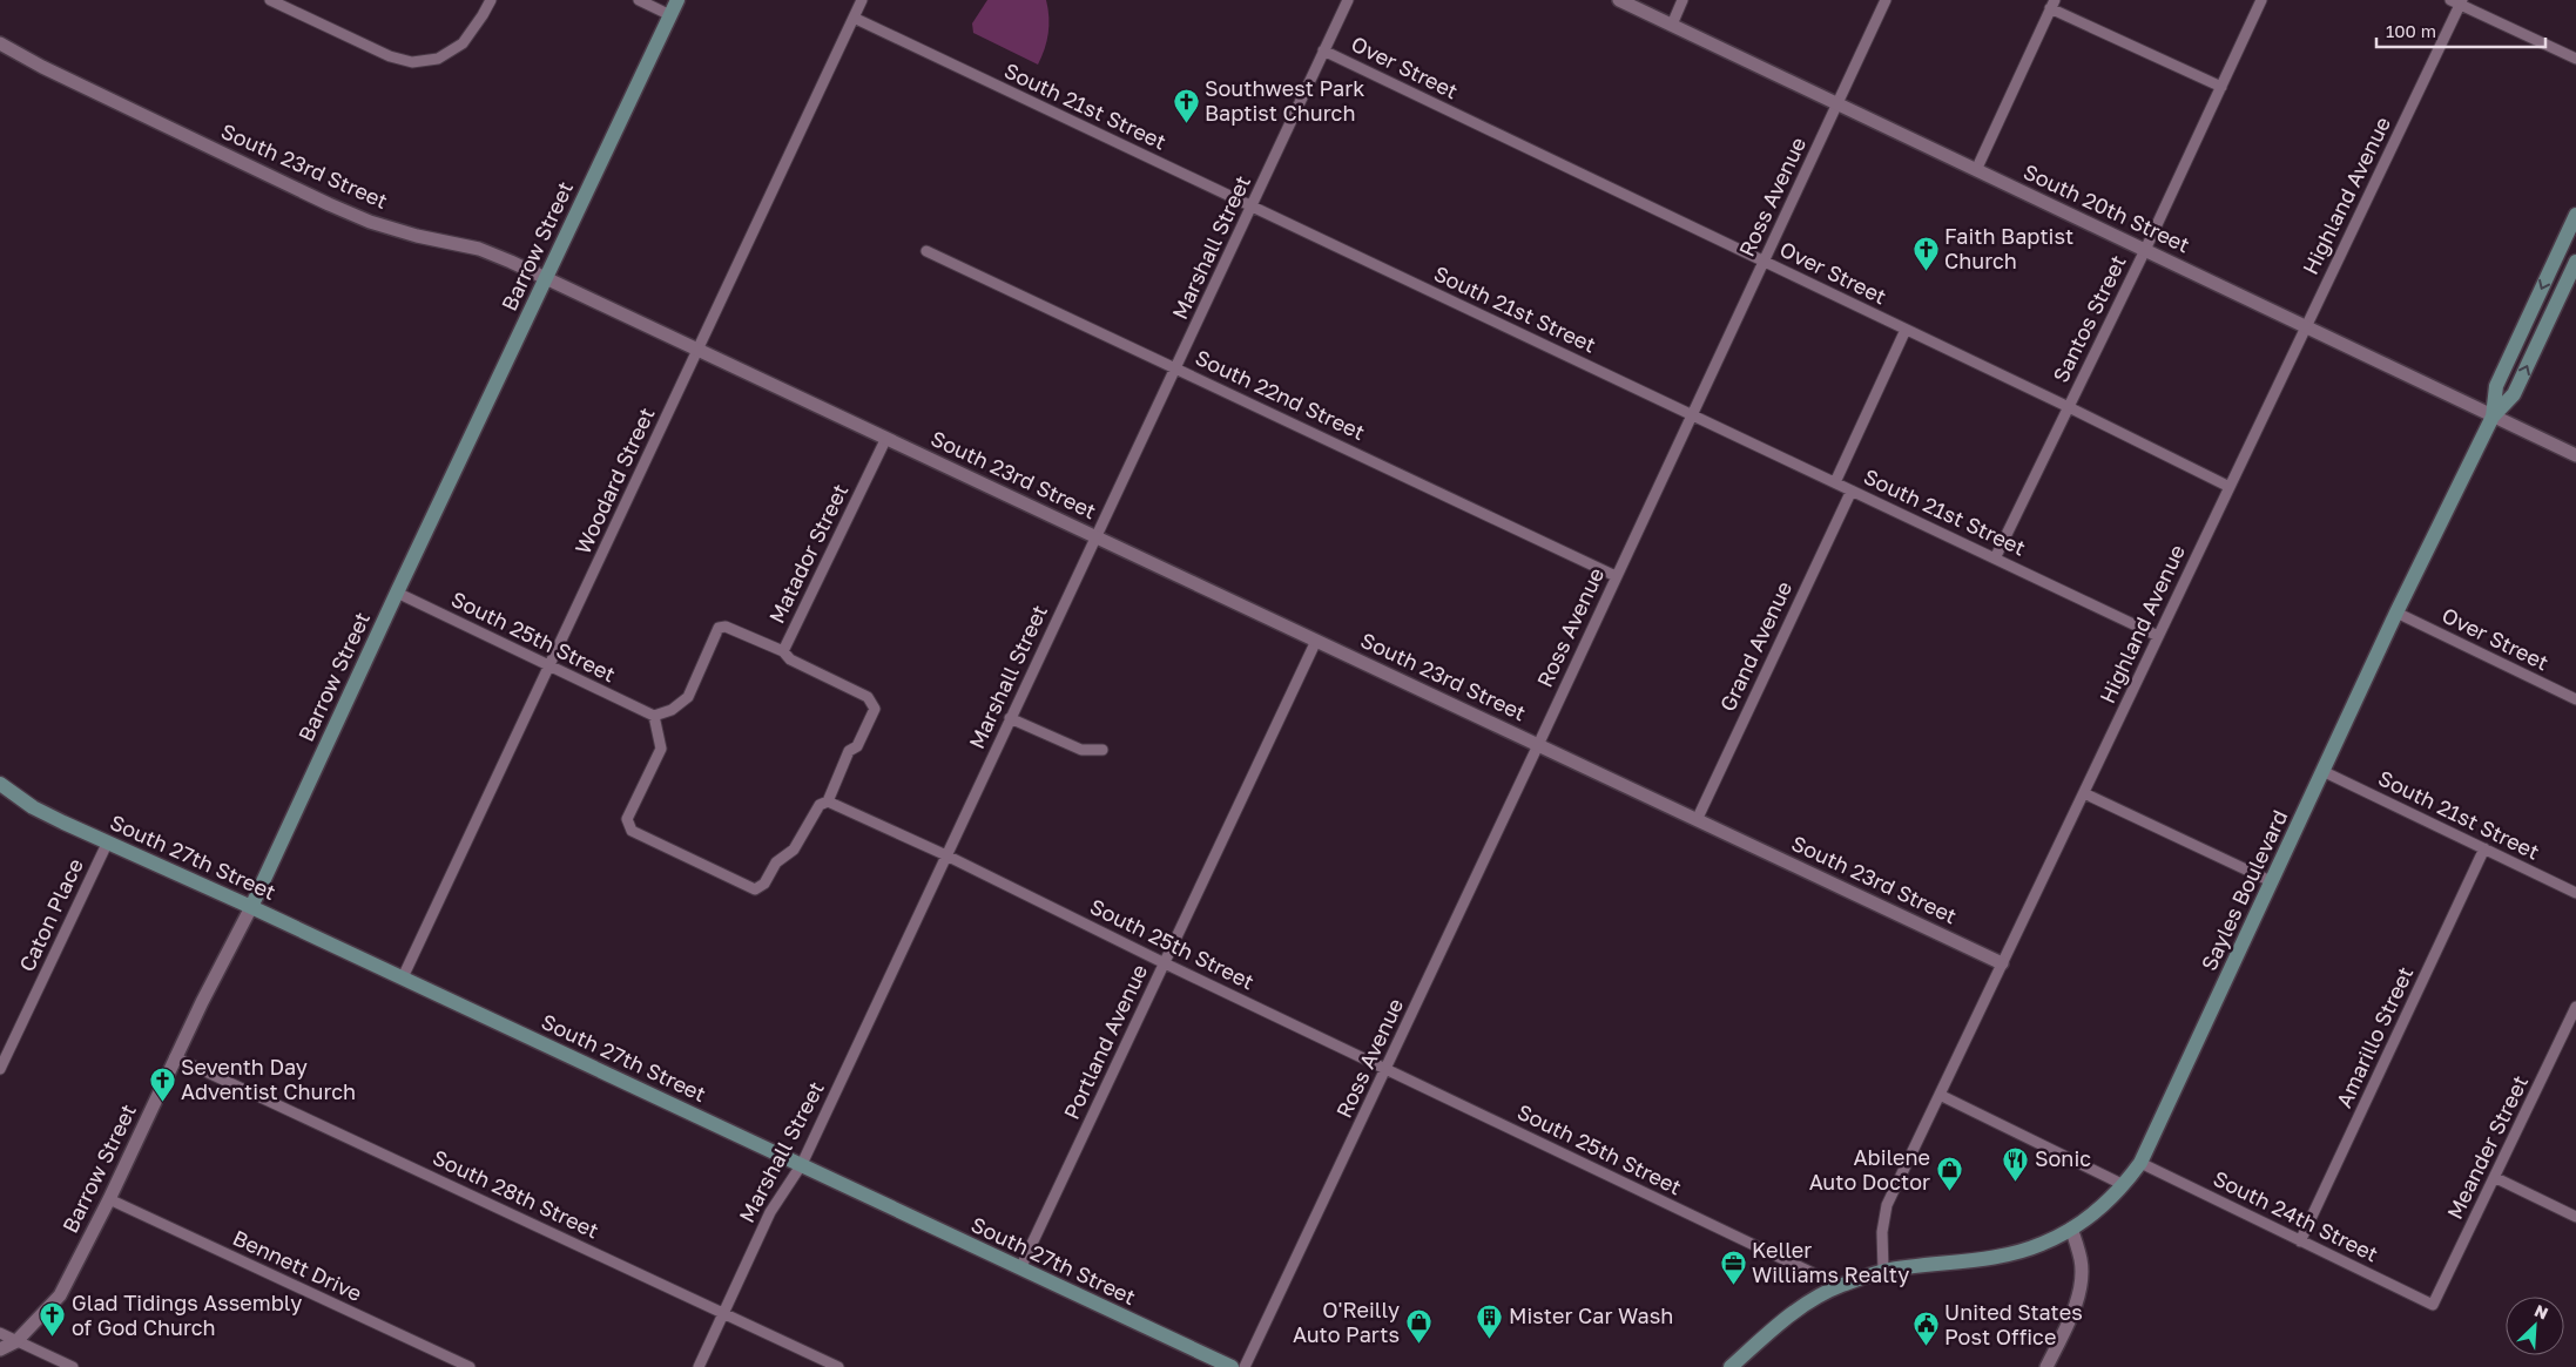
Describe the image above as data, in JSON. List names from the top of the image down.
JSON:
{
  "streets": {
    "main road": ["Barrow Street", "South 27th Street", "Sayles Boulevard"],
    "street": [
      "Over Street",
      "South 21st Street",
      "South 23rd Street",
      "Highland Avenue",
      "Ross Avenue",
      "South 20th Street",
      "Marshall Street",
      "Santos Street",
      "South 22nd Street",
      "Woodard Street",
      "Matador Street",
      "South 25th Street",
      "Grand Avenue",
      "Caton Place",
      "Amarillo Street",
      "Portland Avenue",
      "Meander Street",
      "South 28th Street",
      "South 24th Street",
      "Bennett Drive"
    ]
  },
  "crossings": [
    ["Over Street", "Highland Avenue"],
    ["Over Street", "Ross Avenue"],
    ["Over Street", "Marshall Street"],
    ["Over Street", "Santos Street"],
    ["Over Street", "Sayles Boulevard"],
    ["South 21st Street", "Highland Avenue"],
    ["South 21st Street", "Ross Avenue"],
    ["South 21st Street", "Marshall Street"],
    ["South 21st Street", "Santos Street"],
    ["South 21st Street", "Woodard Street"],
    ["South 21st Street", "Grand Avenue"],
    ["South 21st Street", "Sayles Boulevard"],
    ["South 21st Street", "Amarillo Street"],
    ["South 23rd Street", "Highland Avenue"],
    ["South 23rd Street", "Ross Avenue"],
    ["South 23rd Street", "Barrow Street"],
    ["South 23rd Street", "Marshall Street"],
    ["South 23rd Street", "Woodard Street"],
    ["South 23rd Street", "Matador Street"],
    ["South 23rd Street", "Grand Avenue"],
    ["South 23rd Street", "Portland Avenue"],
    ["Highland Avenue", "South 20th Street"],
    ["Highland Avenue", "Sayles Boulevard"],
    ["Ross Avenue", "South 20th Street"],
    ["Ross Avenue", "South 22nd Street"],
    ["Ross Avenue", "South 25th Street"],
    ["South 20th Street", "Santos Street"],
    ["South 20th Street", "Sayles Boulevard"],
    ["Barrow Street", "South 25th Street"],
    ["Barrow Street", "South 27th Street"],
    ["Barrow Street", "South 28th Street"],
    ["Barrow Street", "Bennett Drive"],
    ["Marshall Street", "South 22nd Street"],
    ["Marshall Street", "South 25th Street"],
    ["Marshall Street", "South 27th Street"],
    ["Marshall Street", "South 28th Street"],
    ["Woodard Street", "South 25th Street"],
    ["Woodard Street", "South 27th Street"],
    ["Matador Street", "South 25th Street"],
    ["South 25th Street", "Sayles Boulevard"],
    ["South 25th Street", "Portland Avenue"],
    ["South 27th Street", "Caton Place"],
    ["South 27th Street", "Portland Avenue"],
    ["Sayles Boulevard", "South 24th Street"],
    ["Amarillo Street", "South 24th Street"],
    ["Meander Street", "South 24th Street"]
  ],
  "places": {
    "church": [
      "Southwest Park Baptist Church",
      "Faith Baptist Church",
      "Seventh Day Adventist Church",
      "Glad Tidings Assembly of God Church"
    ],
    "restaurant": ["Sonic"],
    "shop": ["Abilene Auto Doctor", "O'Reilly Auto Parts"],
    "office": ["Keller Williams Realty"],
    "building": ["Mister Car Wash"],
    "public building": ["United States Post Office"]
  },
  "scale_bar": "100 m",
  "north": "top right"
}
